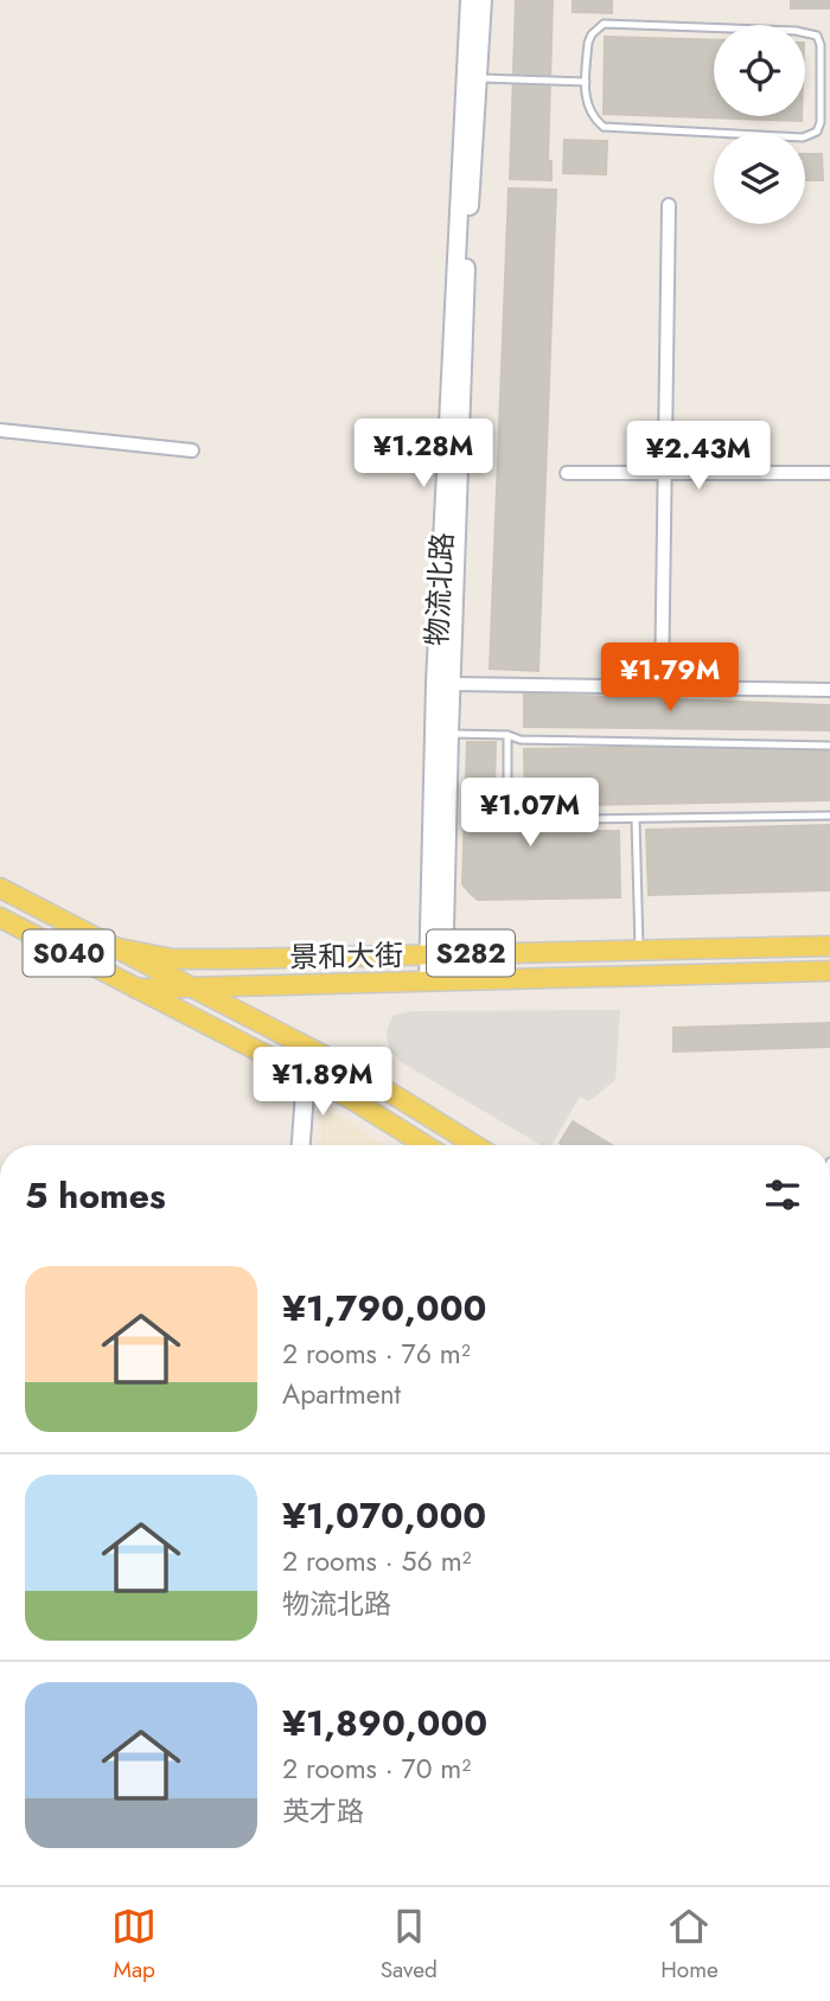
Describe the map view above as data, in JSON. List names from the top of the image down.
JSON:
{
  "streets": {
    "main road": ["S040", "S282", "景和大街"],
    "street": ["物流北路"]
  },
  "crossings": [
    ["物流北路", "景和大街"],
    ["S040", "景和大街"]
  ],
  "page": {
    "price": [
      "¥1.28M",
      "¥2.43M",
      "¥1.79M",
      "¥1.07M",
      "¥1.89M"
    ],
    "heading": "5 homes",
    "list": [
      {
        "name": "¥1,790,000",
        "note": "2 rooms · 76 m² · Apartment"
      },
      {
        "name": "¥1,070,000",
        "note": "2 rooms · 56 m² · 物流北路"
      },
      {
        "name": "¥1,890,000",
        "note": "2 rooms · 70 m² · 英才路"
      }
    ],
    "tabs": ["Map", "Saved", "Home"]
  }
}
